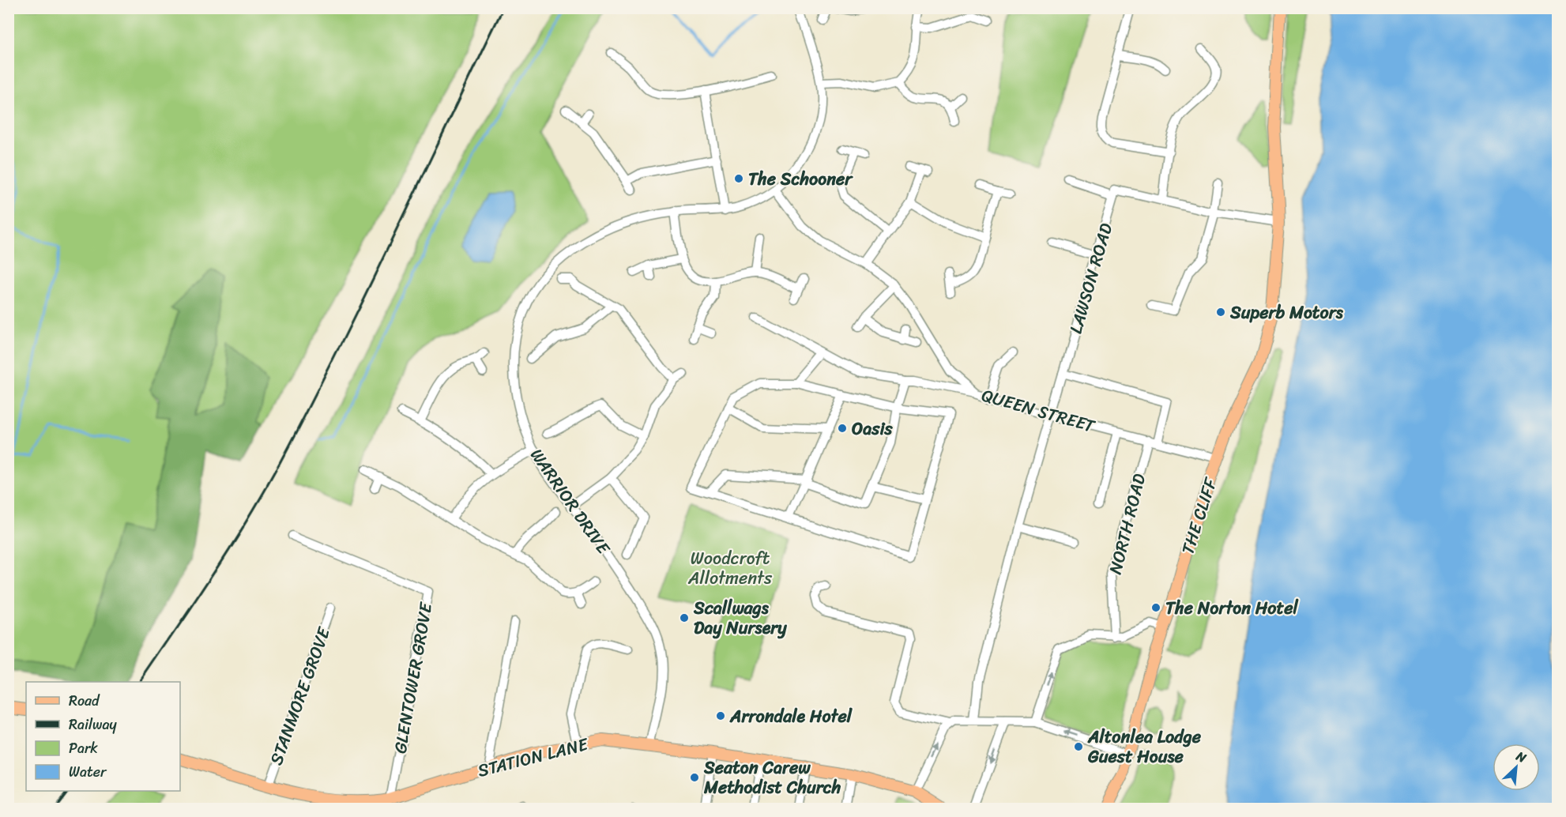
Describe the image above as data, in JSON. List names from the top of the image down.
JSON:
{
  "streets": {
    "main road": ["THE CLIFF", "STATION LANE"],
    "street": [
      "LAWSON ROAD",
      "QUEEN STREET",
      "WARRIOR DRIVE",
      "NORTH ROAD",
      "GLENTOWER GROVE",
      "STANMORE GROVE"
    ]
  },
  "crossings": [
    ["LAWSON ROAD", "QUEEN STREET"],
    ["QUEEN STREET", "WARRIOR DRIVE"],
    ["QUEEN STREET", "THE CLIFF"],
    ["QUEEN STREET", "NORTH ROAD"],
    ["WARRIOR DRIVE", "STATION LANE"],
    ["GLENTOWER GROVE", "STATION LANE"],
    ["STANMORE GROVE", "STATION LANE"]
  ],
  "parks": ["Woodcroft Allotments"],
  "places": [
    "The Schooner",
    "Superb Motors",
    "Oasis",
    "The Norton Hotel",
    "Scallwags Day Nursery",
    "Arrondale Hotel",
    "Altonlea Lodge Guest House",
    "Seaton Carew Methodist Church"
  ],
  "legend": [
    "Road",
    "Railway",
    "Park",
    "Water"
  ],
  "north": "top right"
}
